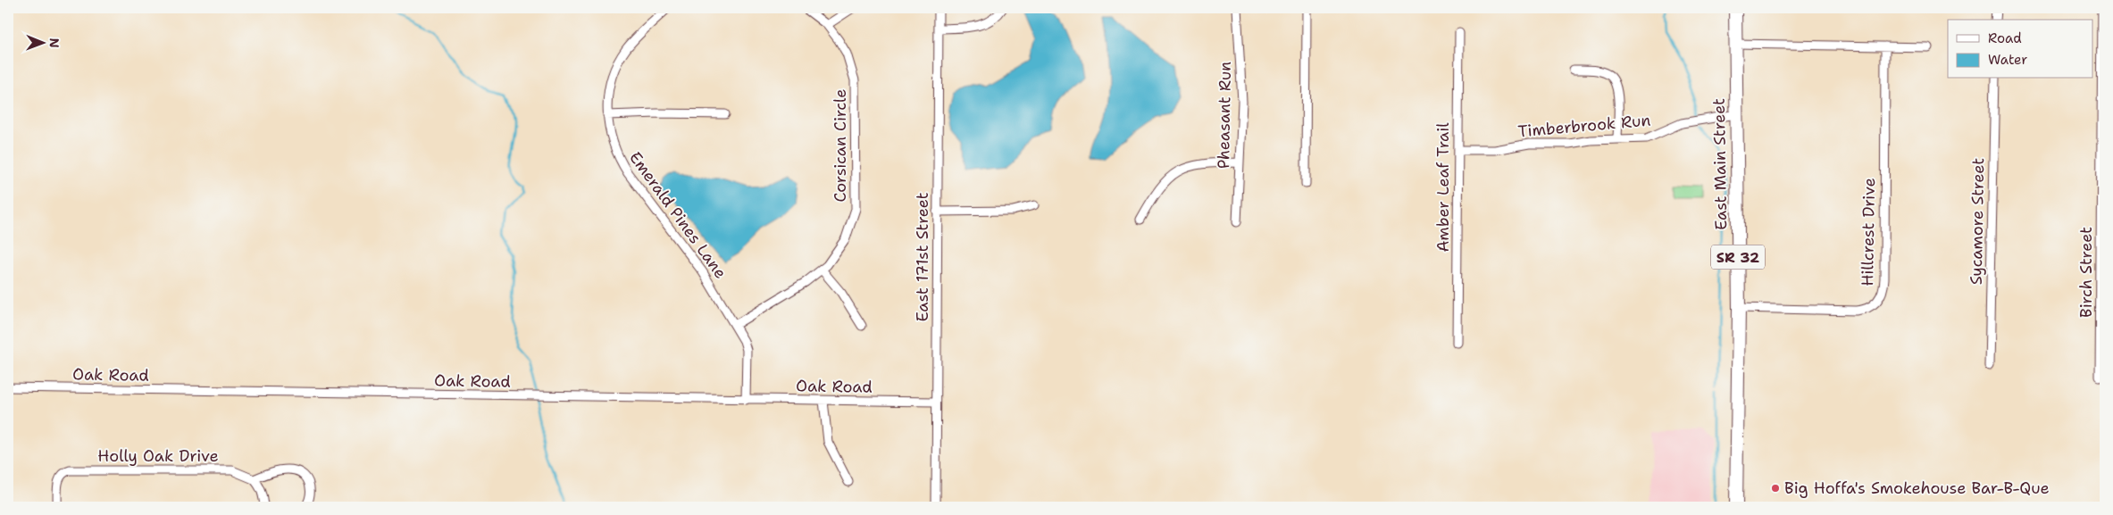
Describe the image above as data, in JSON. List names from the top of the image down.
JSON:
{
  "streets": {
    "main road": ["East Main Street", "SR 32"],
    "street": [
      "Pheasant Run",
      "Timberbrook Run",
      "Corsican Circle",
      "Amber Leaf Trail",
      "Emerald Pines Lane",
      "Sycamore Street",
      "Hillcrest Drive",
      "East 171st Street",
      "Birch Street",
      "Oak Road",
      "Holly Oak Drive"
    ]
  },
  "crossings": [
    ["Timberbrook Run", "East Main Street"],
    ["Timberbrook Run", "Amber Leaf Trail"],
    ["Corsican Circle", "Emerald Pines Lane"],
    ["East Main Street", "Hillcrest Drive"],
    ["Emerald Pines Lane", "Oak Road"],
    ["East 171st Street", "Oak Road"]
  ],
  "places": ["Big Hoffa's Smokehouse Bar-B-Que"],
  "legend": ["Road", "Water"],
  "north": "right"
}
